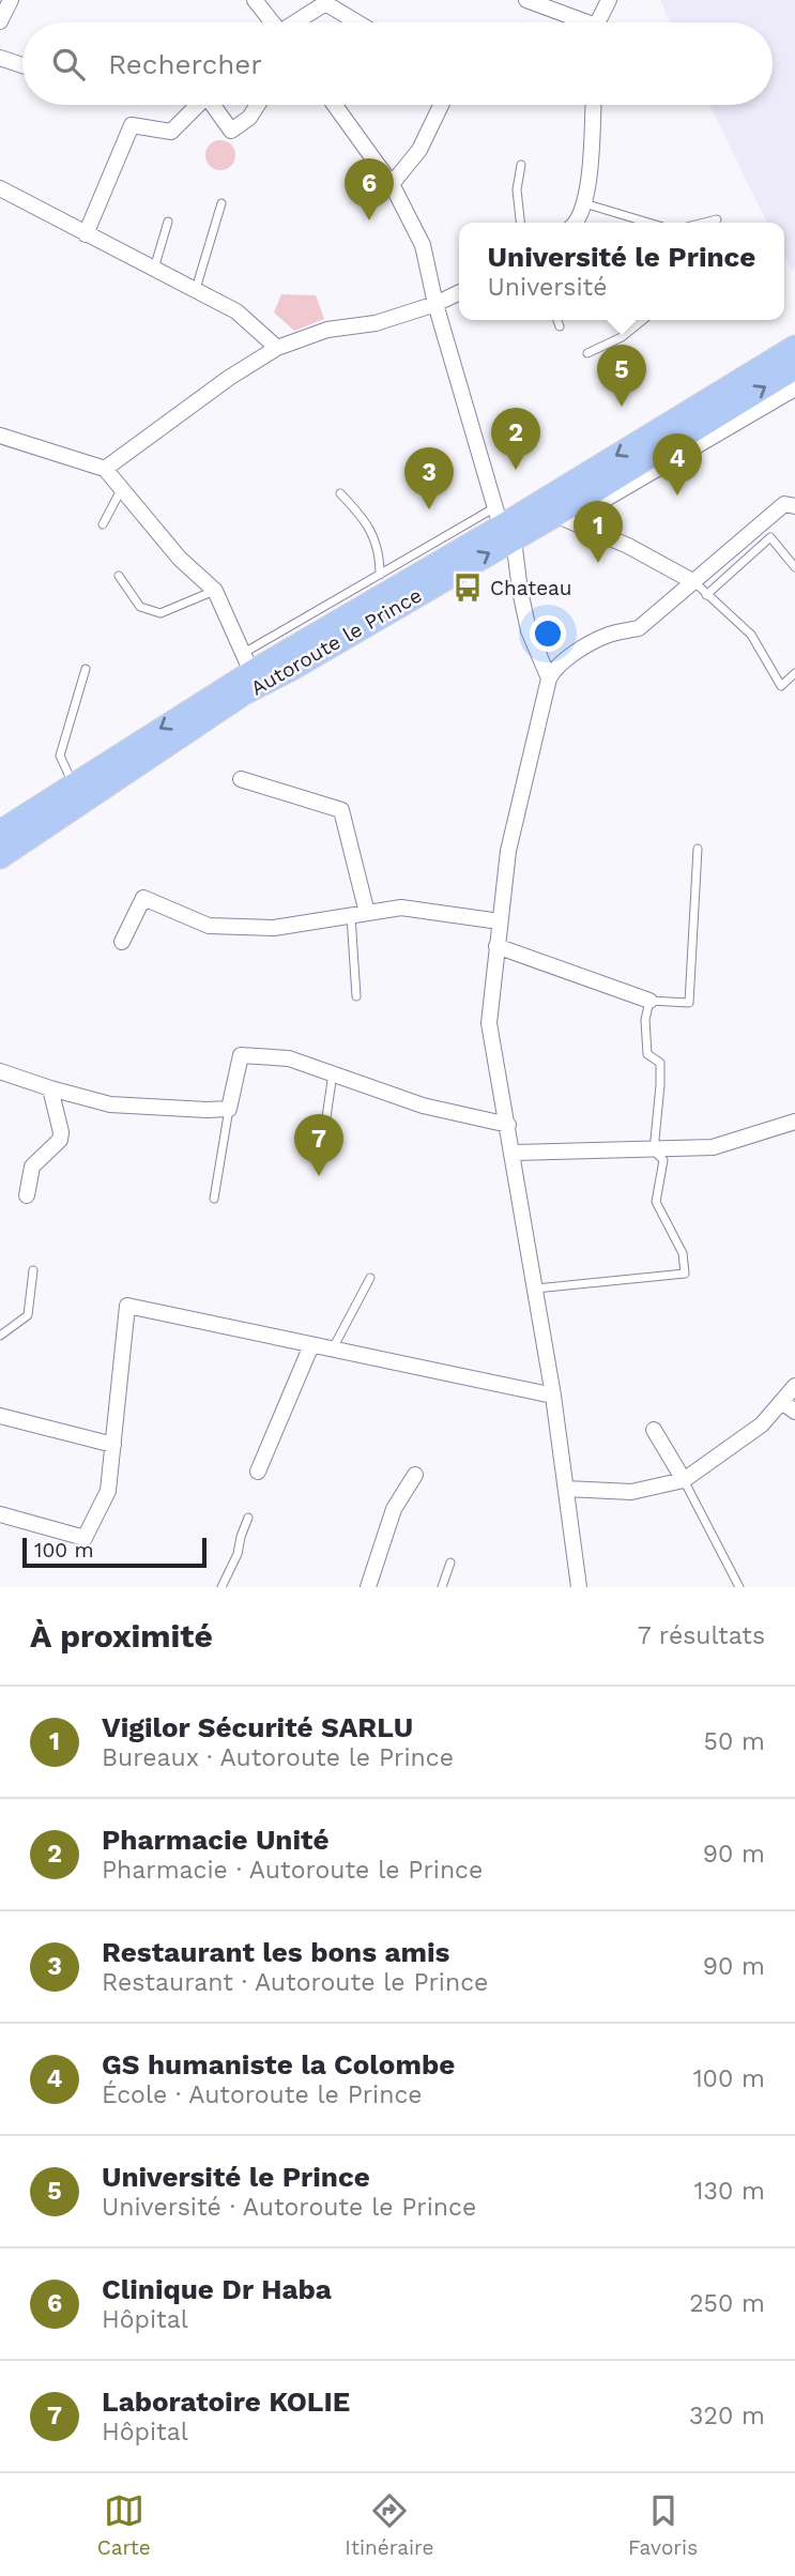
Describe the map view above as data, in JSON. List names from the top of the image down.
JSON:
{
  "streets": {
    "main road": ["Autoroute le Prince"]
  },
  "places": {
    "bus stop": ["Chateau"]
  },
  "scale_bar": "100 m",
  "page": {
    "search": "Rechercher",
    "pins": [
      "6",
      "5",
      "2",
      "4",
      "3",
      "1",
      "7"
    ],
    "popup": ["Université le Prince", "Université"],
    "scale": "100 m",
    "heading": ["À proximité", "7 résultats"],
    "list": [
      {
        "mark": "1",
        "name": "Vigilor Sécurité SARLU",
        "note": "Bureaux · Autoroute le Prince",
        "value": "50 m"
      },
      {
        "mark": "2",
        "name": "Pharmacie Unité",
        "note": "Pharmacie · Autoroute le Prince",
        "value": "90 m"
      },
      {
        "mark": "3",
        "name": "Restaurant les bons amis",
        "note": "Restaurant · Autoroute le Prince",
        "value": "90 m"
      },
      {
        "mark": "4",
        "name": "GS humaniste la Colombe",
        "note": "École · Autoroute le Prince",
        "value": "100 m"
      },
      {
        "mark": "5",
        "name": "Université le Prince",
        "note": "Université · Autoroute le Prince",
        "value": "130 m"
      },
      {
        "mark": "6",
        "name": "Clinique Dr Haba",
        "note": "Hôpital",
        "value": "250 m"
      },
      {
        "mark": "7",
        "name": "Laboratoire KOLIE",
        "note": "Hôpital",
        "value": "320 m"
      }
    ],
    "nav": ["Carte", "Itinéraire", "Favoris"]
  }
}
